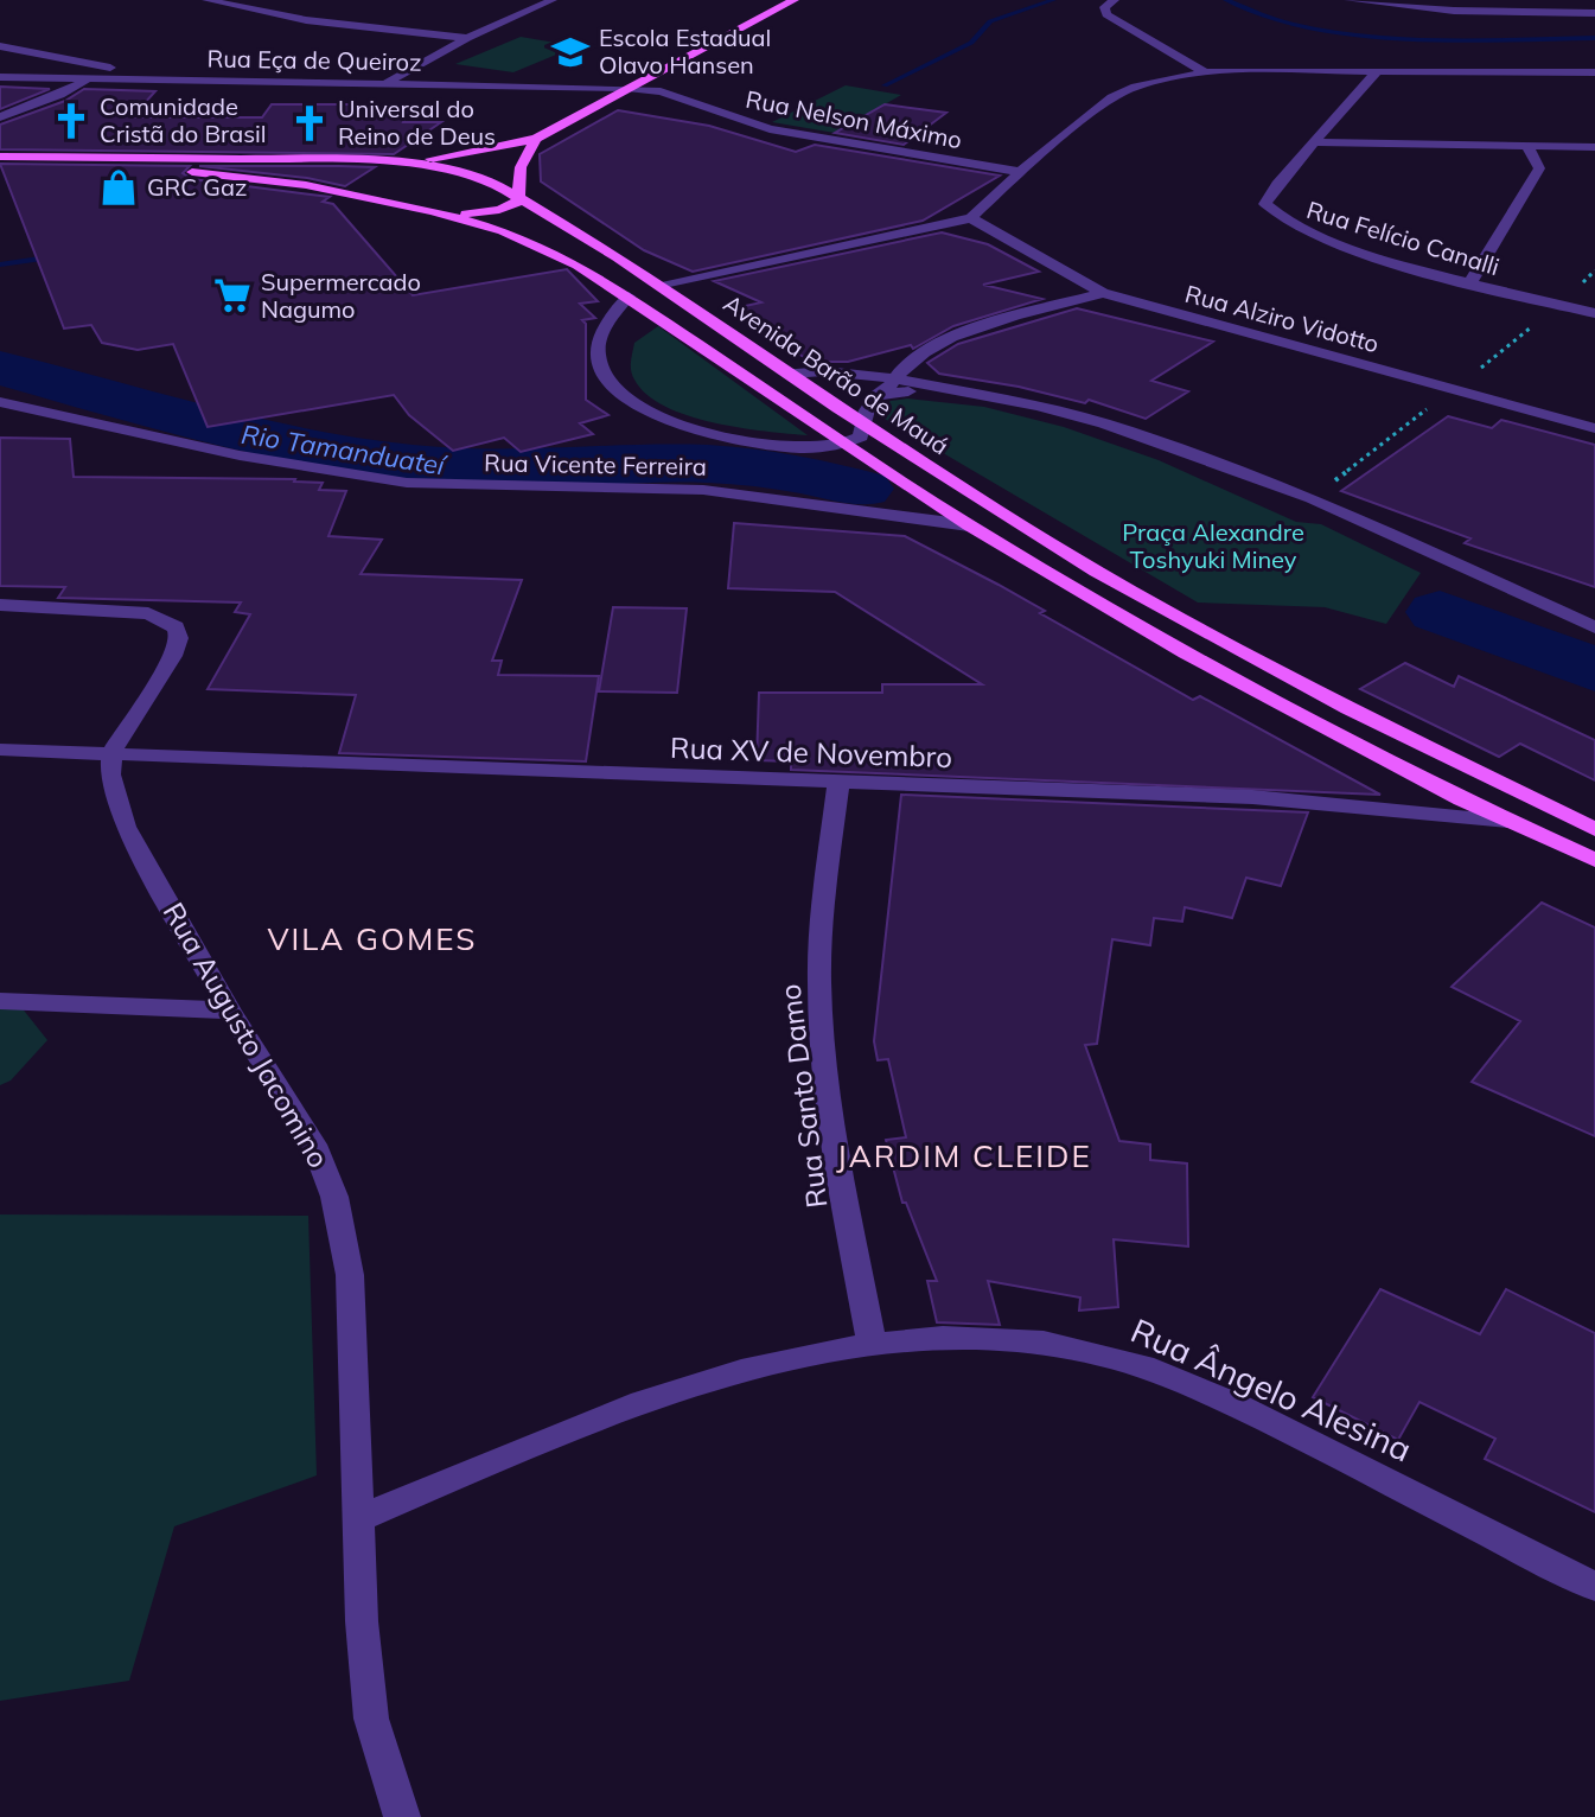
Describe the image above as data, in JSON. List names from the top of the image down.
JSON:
{
  "streets": {
    "main road": ["Avenida Barão de Mauá"],
    "street": [
      "Rua Eça de Queiroz",
      "Rua Nelson Máximo",
      "Rua Felício Canalli",
      "Rua Alziro Vidotto",
      "Rua Vicente Ferreira",
      "Rua XV de Novembro",
      "Rua Augusto Jacomino",
      "Rua Santo Damo",
      "Rua Ângelo Alesina"
    ]
  },
  "crossings": [
    ["Rua Eça de Queiroz", "Rua Nelson Máximo"],
    ["Avenida Barão de Mauá", "Rua Vicente Ferreira"],
    ["Avenida Barão de Mauá", "Rua XV de Novembro"],
    ["Rua XV de Novembro", "Rua Augusto Jacomino"],
    ["Rua XV de Novembro", "Rua Santo Damo"],
    ["Rua Augusto Jacomino", "Rua Ângelo Alesina"],
    ["Rua Santo Damo", "Rua Ângelo Alesina"]
  ],
  "districts": ["VILA GOMES", "JARDIM CLEIDE"],
  "water": ["Rio Tamanduateí"],
  "parks": ["Praça Alexandre Toshyuki Miney"],
  "places": {
    "school or university": ["Escola Estadual Olavo Hansen"],
    "church": ["Comunidade Cristã do Brasil", "Universal do Reino de Deus"],
    "shop": ["GRC Gaz"],
    "supermarket": ["Supermercado Nagumo"]
  }
}
